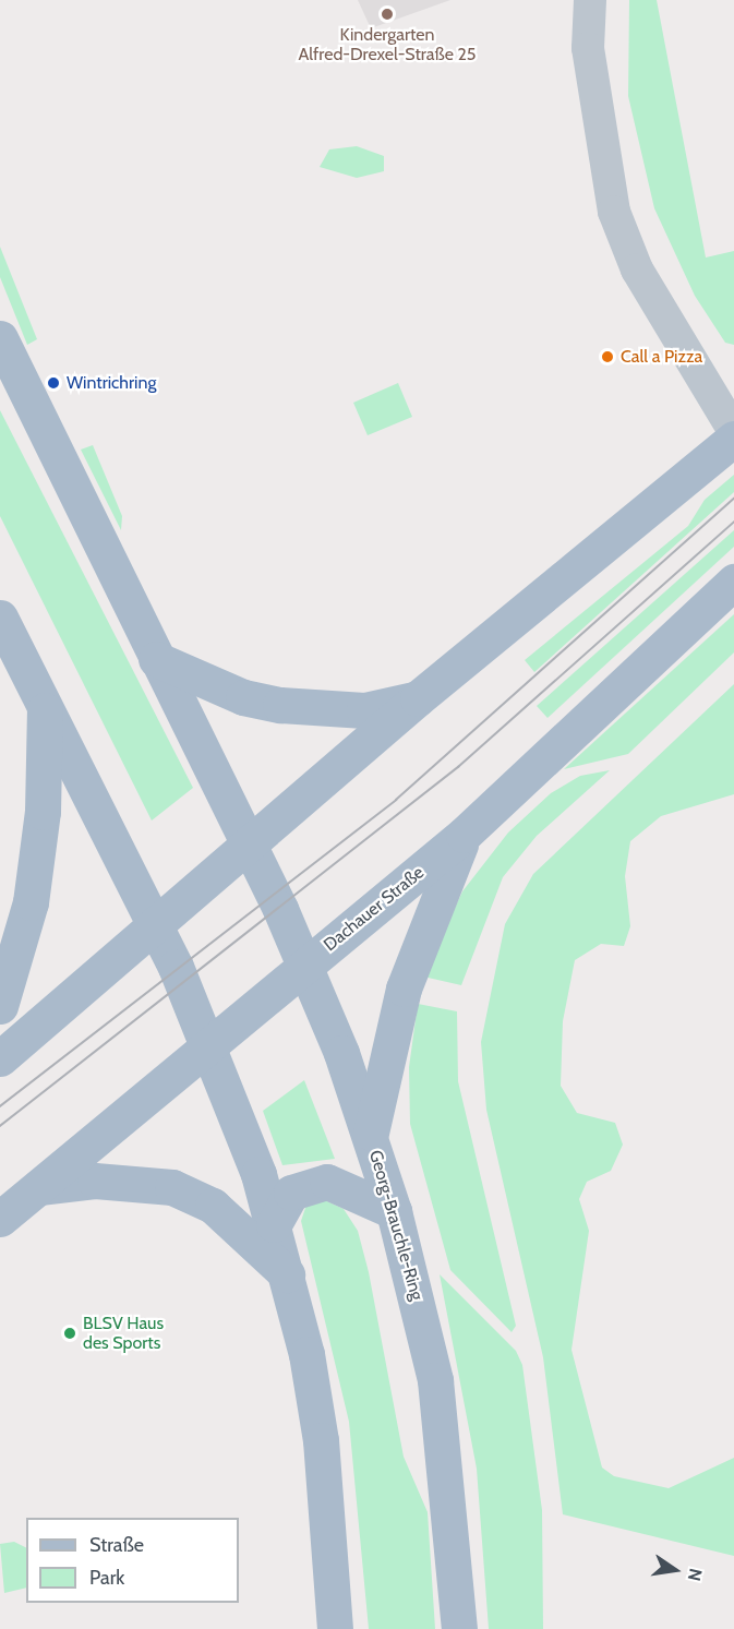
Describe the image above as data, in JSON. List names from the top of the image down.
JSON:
{
  "streets": {
    "main road": ["Dachauer Straße", "Georg-Brauchle-Ring"]
  },
  "crossings": [
    ["Dachauer Straße", "Georg-Brauchle-Ring"]
  ],
  "places": [
    "Kindergarten Alfred-Drexel-Straße 25",
    "Call a Pizza",
    "Wintrichring",
    "BLSV Haus des Sports"
  ],
  "legend": ["Straße", "Park"],
  "north": "right"
}
